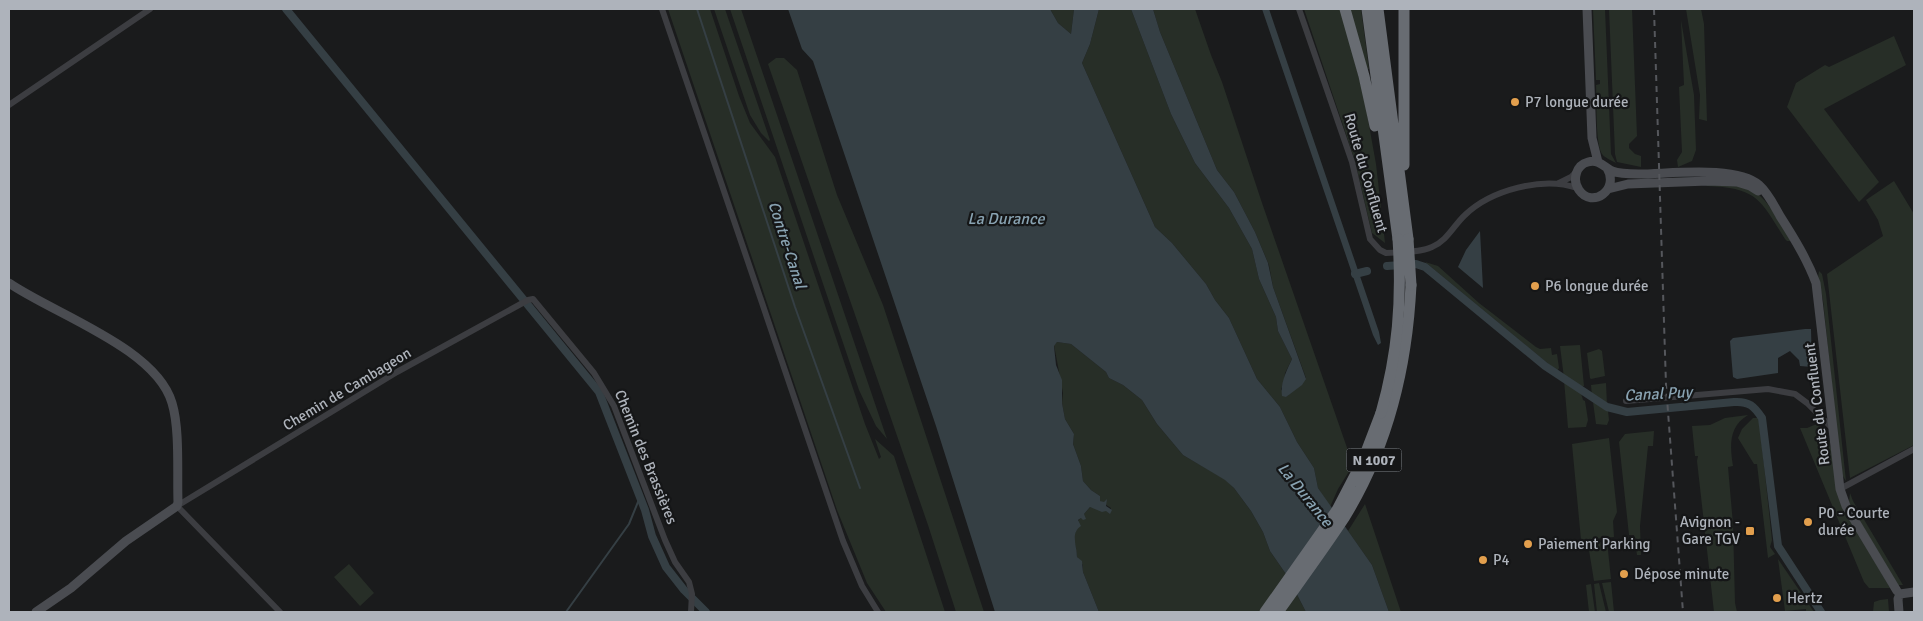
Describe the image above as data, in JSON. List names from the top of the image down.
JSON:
{
  "streets": {
    "highway": ["N 1007"],
    "street": ["Route du Confluent", "Chemin de Cambageon", "Chemin des Brassières"]
  },
  "crossings": [
    ["Chemin de Cambageon", "Chemin des Brassières"]
  ],
  "water": ["La Durance", "Contre-Canal", "Canal Puy"],
  "places": {
    "other": [
      "P7 longue durée",
      "P6 longue durée",
      "P0 - Courte durée",
      "Paiement Parking",
      "P4",
      "Dépose minute",
      "Hertz"
    ],
    "transit": ["Avignon - Gare TGV"]
  }
}
